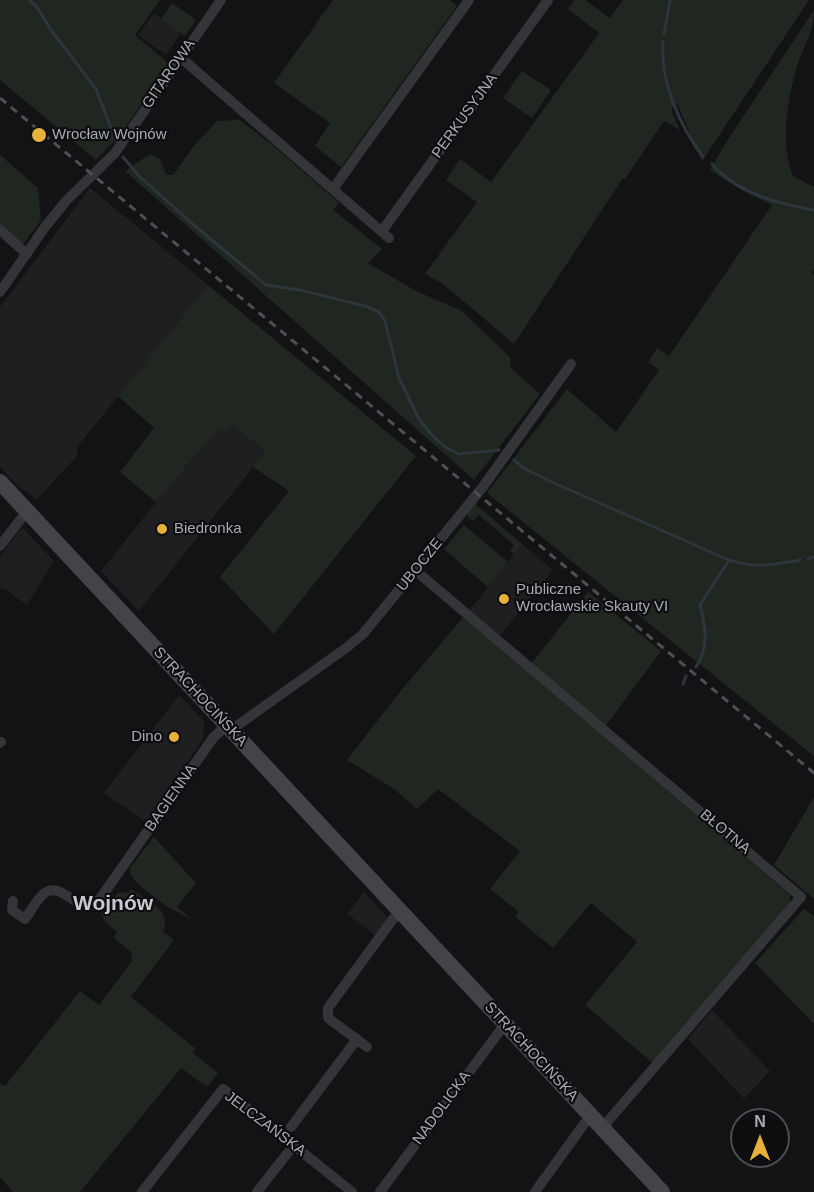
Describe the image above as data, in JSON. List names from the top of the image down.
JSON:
{
  "streets": {
    "main road": ["STRACHOCIŃSKA"],
    "street": [
      "GITAROWA",
      "PERKUSYJNA",
      "UBOCZE",
      "BAGIENNA",
      "BŁOTNA",
      "NADOLICKA",
      "JELCZAŃSKA"
    ]
  },
  "crossings": [
    ["GITAROWA", "PERKUSYJNA"],
    ["UBOCZE", "STRACHOCIŃSKA"],
    ["UBOCZE", "BAGIENNA"],
    ["UBOCZE", "BŁOTNA"],
    ["STRACHOCIŃSKA", "BAGIENNA"],
    ["STRACHOCIŃSKA", "BŁOTNA"],
    ["STRACHOCIŃSKA", "NADOLICKA"]
  ],
  "districts": ["Wojnów"],
  "places": [
    "Wrocław Wojnów",
    "Biedronka",
    "Publiczne Wrocławskie Skauty VI",
    "Dino"
  ],
  "north": "top"
}
